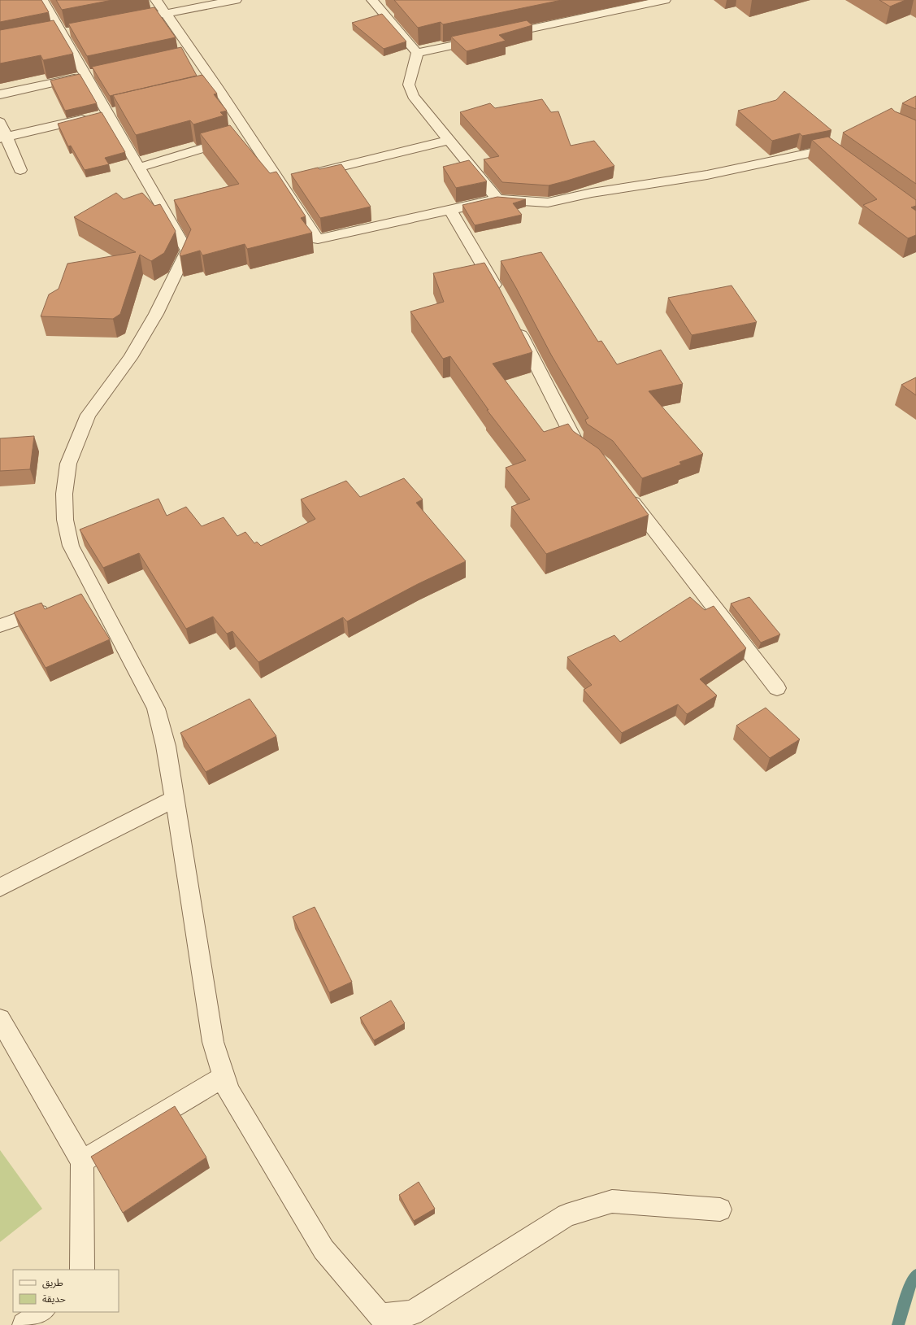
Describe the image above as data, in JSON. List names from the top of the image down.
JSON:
{
  "legend": ["طريق", "حديقة"]
}
